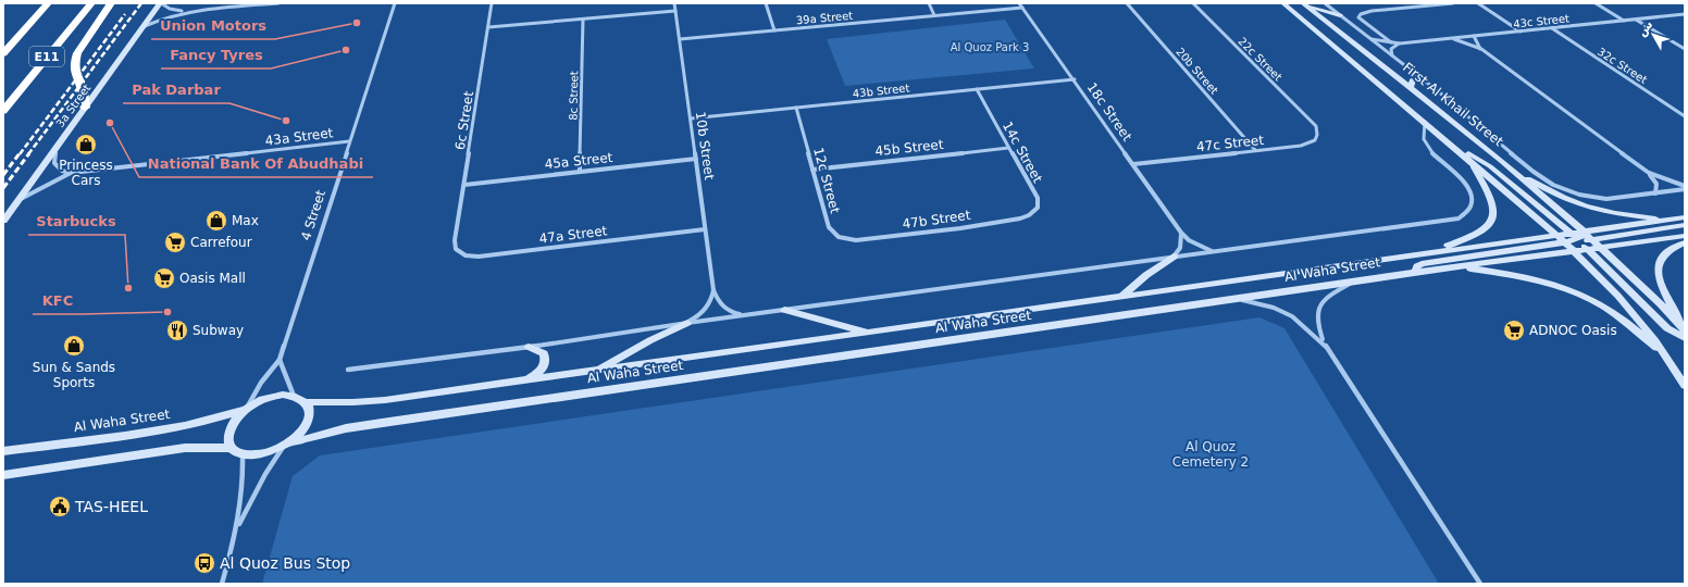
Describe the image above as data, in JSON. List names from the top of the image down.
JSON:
{
  "streets": {
    "highway": ["E11"],
    "street": [
      "39a Street",
      "43c Street",
      "22c Street",
      "32c Street",
      "20b Street",
      "43b Street",
      "8c Street",
      "First Al Khail Street",
      "3a Street",
      "18c Street",
      "6c Street",
      "43a Street",
      "47c Street",
      "10b Street",
      "45b Street",
      "14c Street",
      "45a Street",
      "12c Street",
      "4 Street",
      "47b Street",
      "47a Street",
      "Al Waha Street"
    ]
  },
  "crossings": [
    ["39a Street", "18c Street"],
    ["39a Street", "10b Street"],
    ["43c Street", "32c Street"],
    ["22c Street", "47c Street"],
    ["20b Street", "47c Street"],
    ["43b Street", "18c Street"],
    ["43b Street", "10b Street"],
    ["43b Street", "14c Street"],
    ["43b Street", "12c Street"],
    ["8c Street", "45a Street"],
    ["First Al Khail Street", "Al Waha Street"],
    ["3a Street", "43a Street"],
    ["18c Street", "47c Street"],
    ["6c Street", "45a Street"],
    ["6c Street", "47a Street"],
    ["43a Street", "4 Street"],
    ["10b Street", "45a Street"],
    ["10b Street", "47a Street"],
    ["45b Street", "14c Street"],
    ["45b Street", "12c Street"],
    ["14c Street", "47b Street"],
    ["12c Street", "47b Street"],
    ["4 Street", "Al Waha Street"]
  ],
  "parks": ["Al Quoz Park 3", "Al Quoz Cemetery 2"],
  "places": {
    "other": [
      "Union Motors",
      "Fancy Tyres",
      "Pak Darbar",
      "National Bank Of Abudhabi",
      "Starbucks",
      "KFC"
    ],
    "shop": ["Princess Cars", "Max", "Sun & Sands Sports"],
    "supermarket": ["Carrefour", "Oasis Mall", "ADNOC Oasis"],
    "restaurant": ["Subway"],
    "public building": ["TAS-HEEL"],
    "bus stop": ["Al Quoz Bus Stop"]
  },
  "north": "top left"
}
